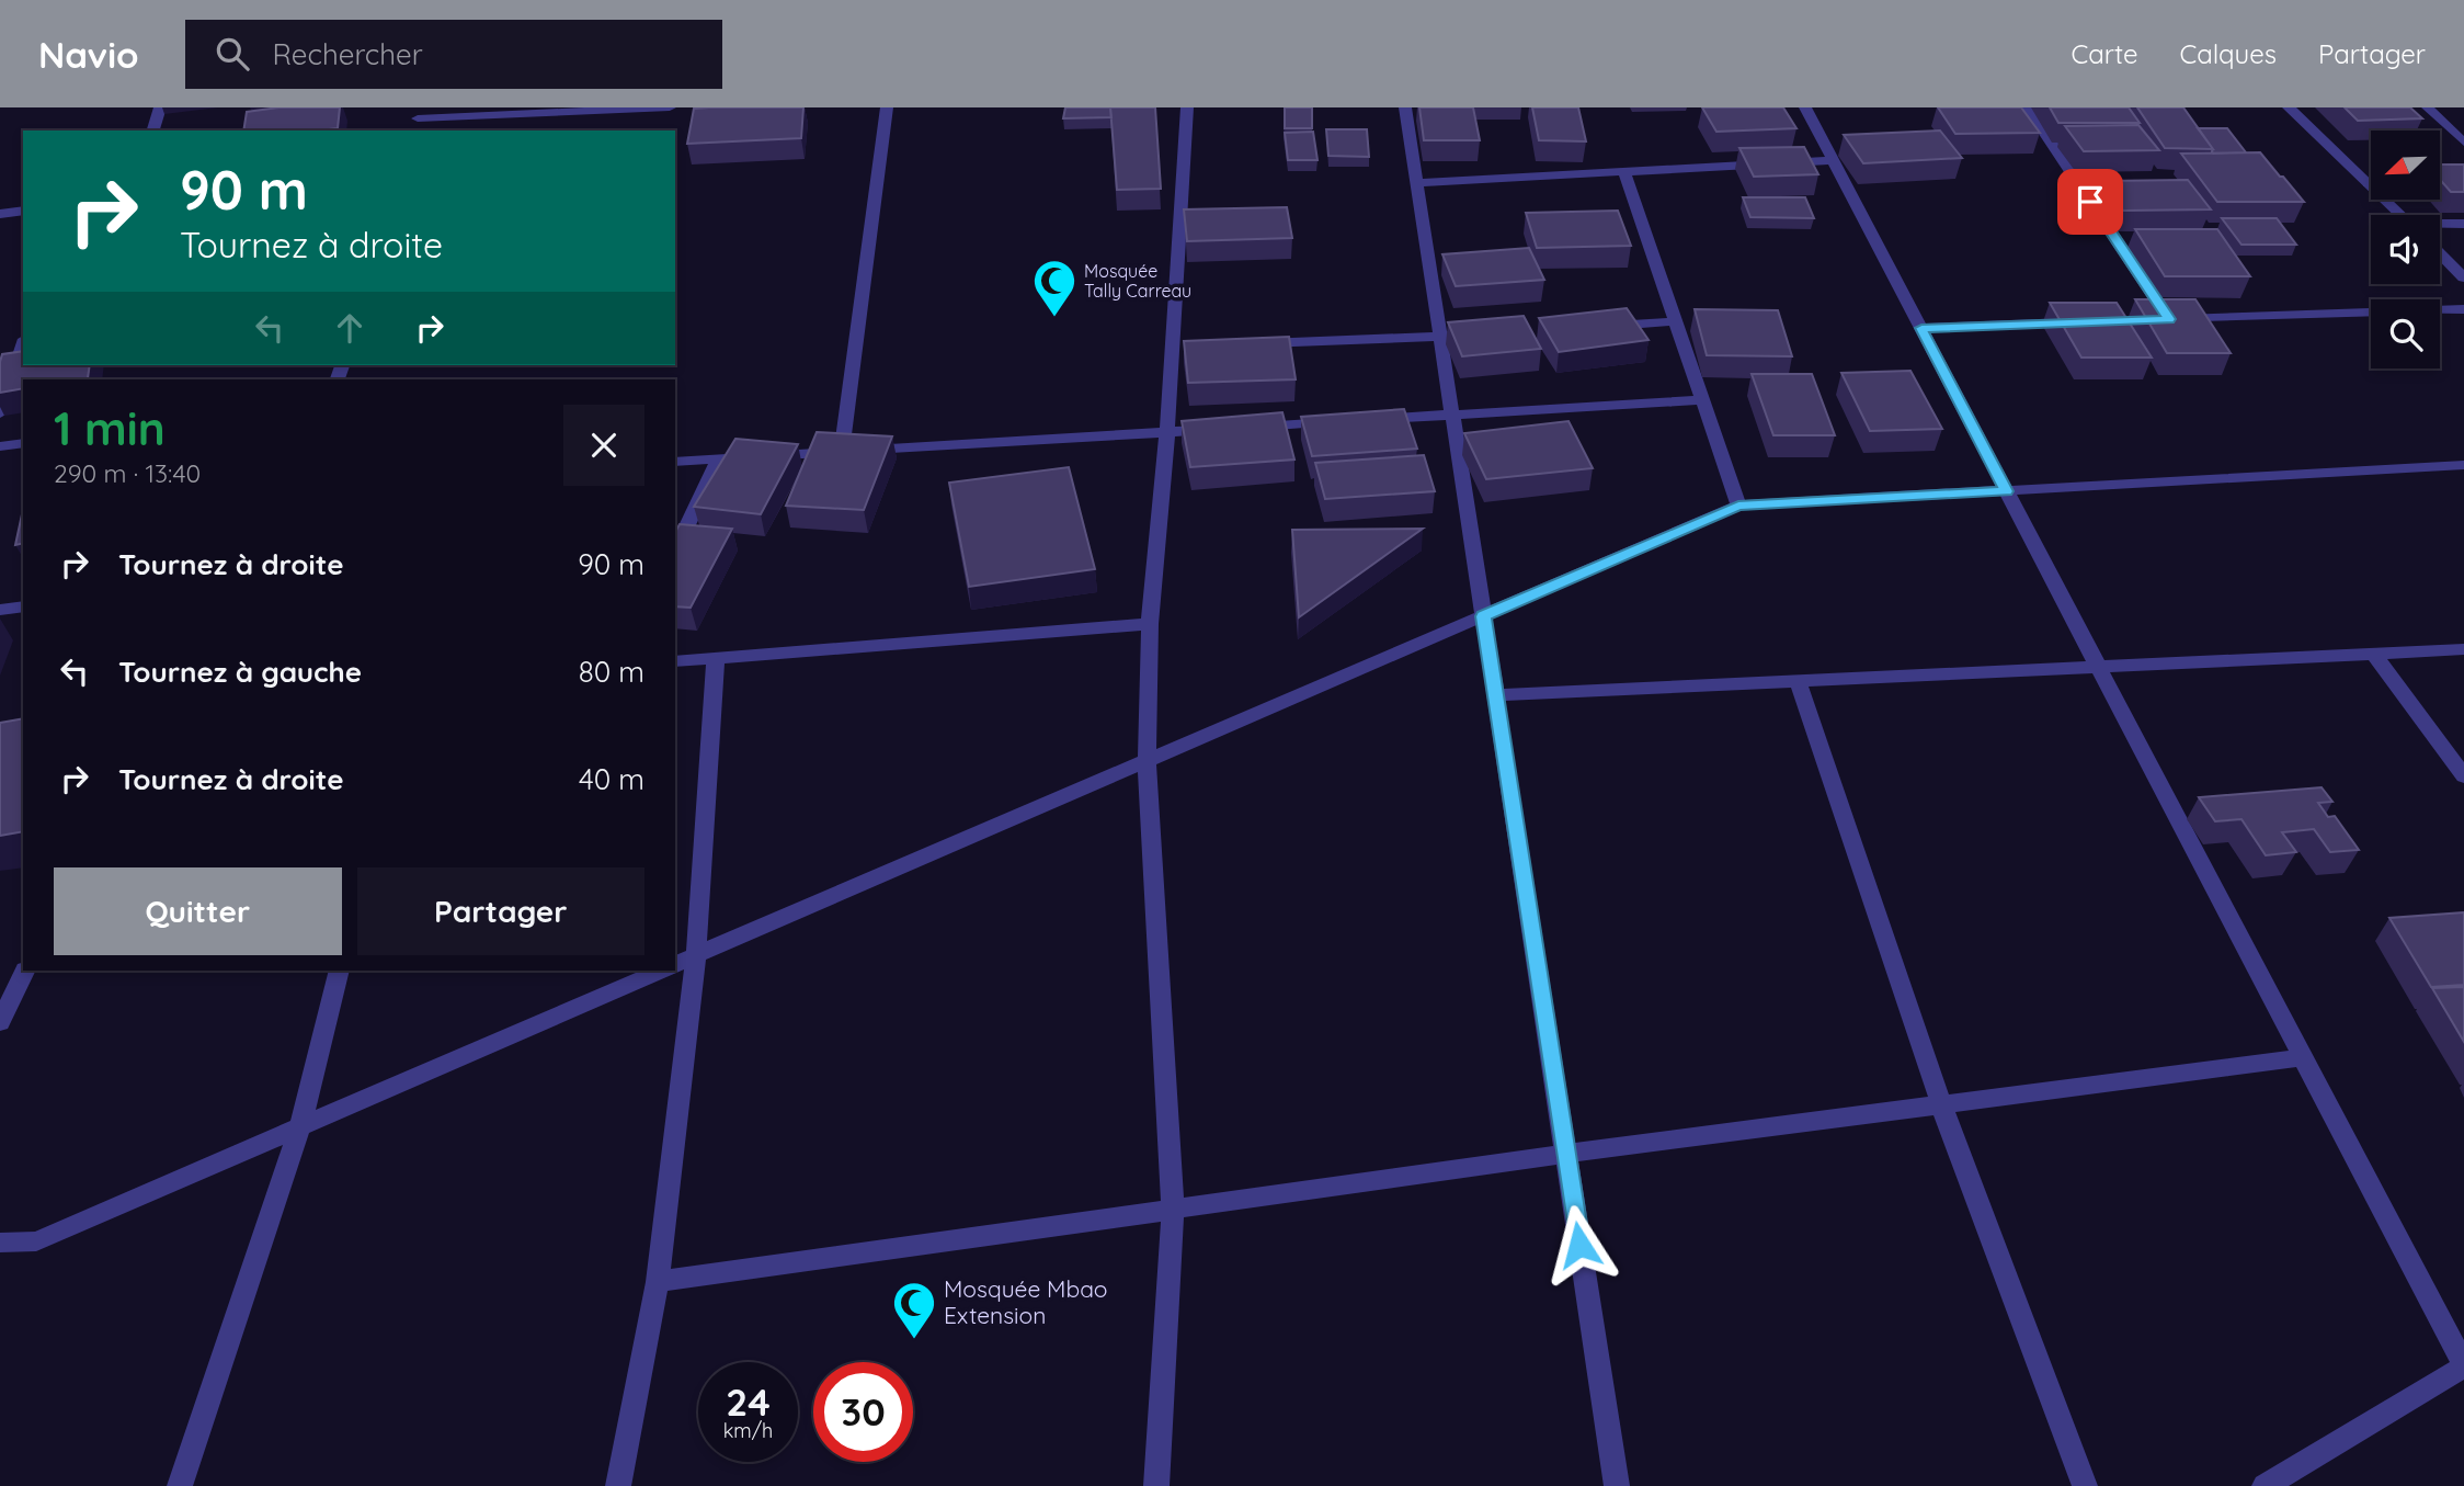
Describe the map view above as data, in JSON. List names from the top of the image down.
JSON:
{
  "places": {
    "mosque": ["Mosquée Tally Carreau", "Mosquée Mbao Extension"]
  },
  "north": "bottom left",
  "page": {
    "header": "Navio",
    "search": "Rechercher",
    "nav": ["Carte", "Calques", "Partager"],
    "turn": ["90 m", "Tournez à droite"],
    "heading": ["1 min", "290 m · 13:40"],
    "list": [
      {
        "name": "Tournez à droite",
        "value": "90 m"
      },
      {
        "name": "Tournez à gauche",
        "value": "80 m"
      },
      {
        "name": "Tournez à droite",
        "value": "40 m"
      }
    ],
    "buttons": ["Quitter", "Partager"],
    "speed": "24 km/h",
    "limit": "30"
  }
}
